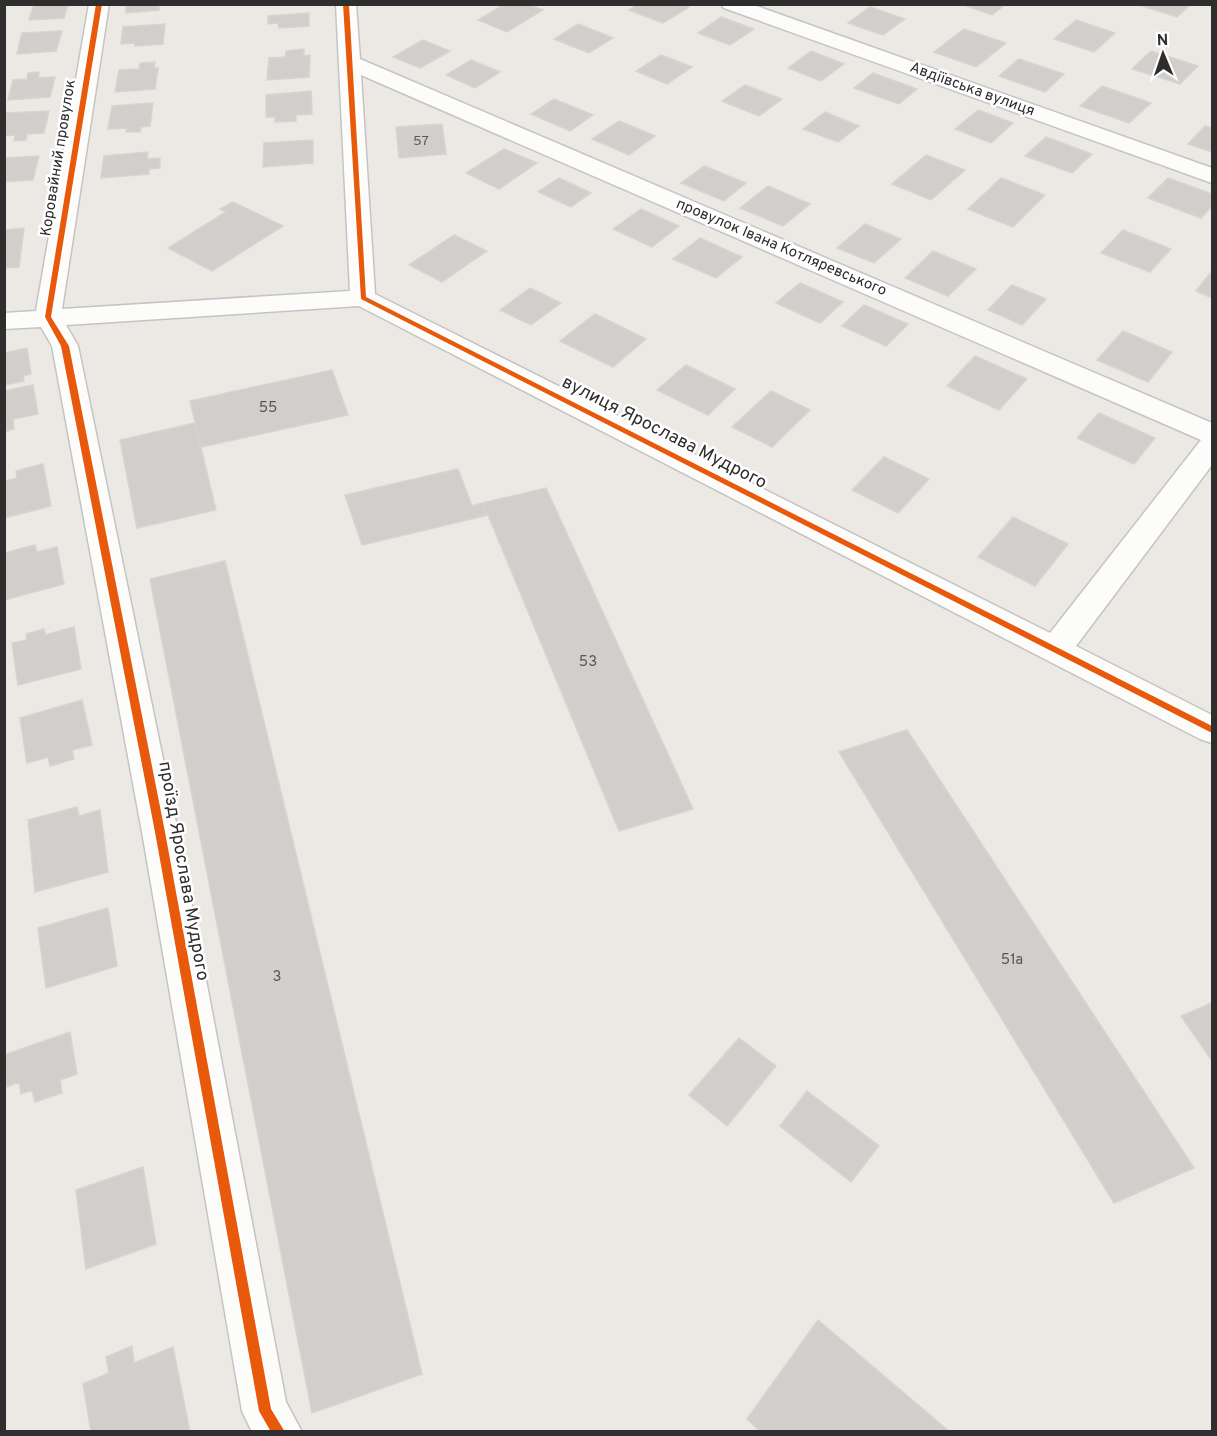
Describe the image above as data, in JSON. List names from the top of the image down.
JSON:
{
  "streets": {
    "street": [
      "Авдіївська вулиця",
      "Коровайний провулок",
      "провулок Івана Котляревського",
      "вулиця Ярослава Мудрого",
      "проїзд Ярослава Мудрого"
    ]
  },
  "crossings": [
    ["Коровайний провулок", "проїзд Ярослава Мудрого"]
  ],
  "house_numbers": [
    "57",
    "55",
    "53",
    "51а",
    "3"
  ],
  "north": "top"
}
